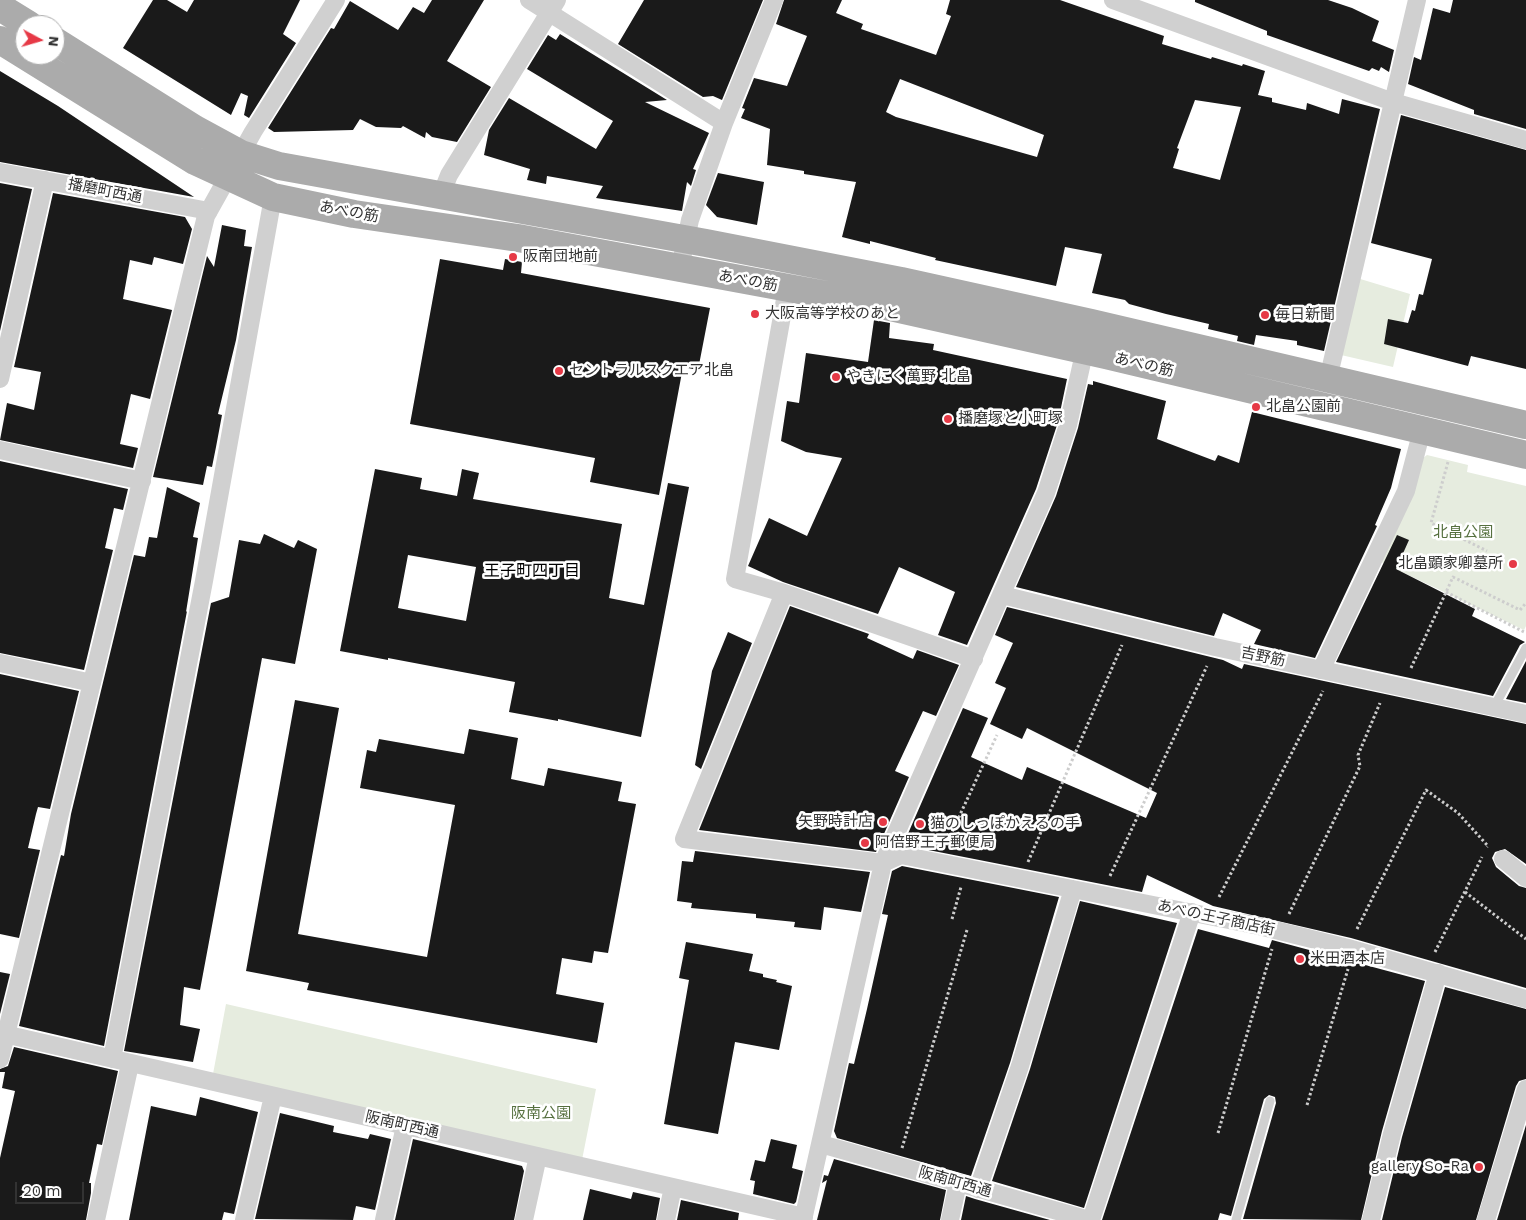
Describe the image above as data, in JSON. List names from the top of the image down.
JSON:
{
  "streets": {
    "main road": ["あべの筋"],
    "street": [
      "播磨町西通",
      "吉野筋",
      "あべの王子商店街",
      "阪南町西通"
    ]
  },
  "districts": ["王子町四丁目"],
  "parks": ["北畠公園", "阪南公園"],
  "places": [
    "阪南団地前",
    "大阪高等学校のあと",
    "毎日新聞",
    "セントラルスクエア北畠",
    "やきにく萬野 北畠",
    "北畠公園前",
    "播磨塚と小町塚",
    "北畠顕家卿墓所",
    "矢野時計店",
    "猫のしっぽかえるの手",
    "阿倍野王子郵便局",
    "米田酒本店",
    "gallery So-Ra"
  ],
  "scale_bar": "20 m",
  "north": "right"
}
